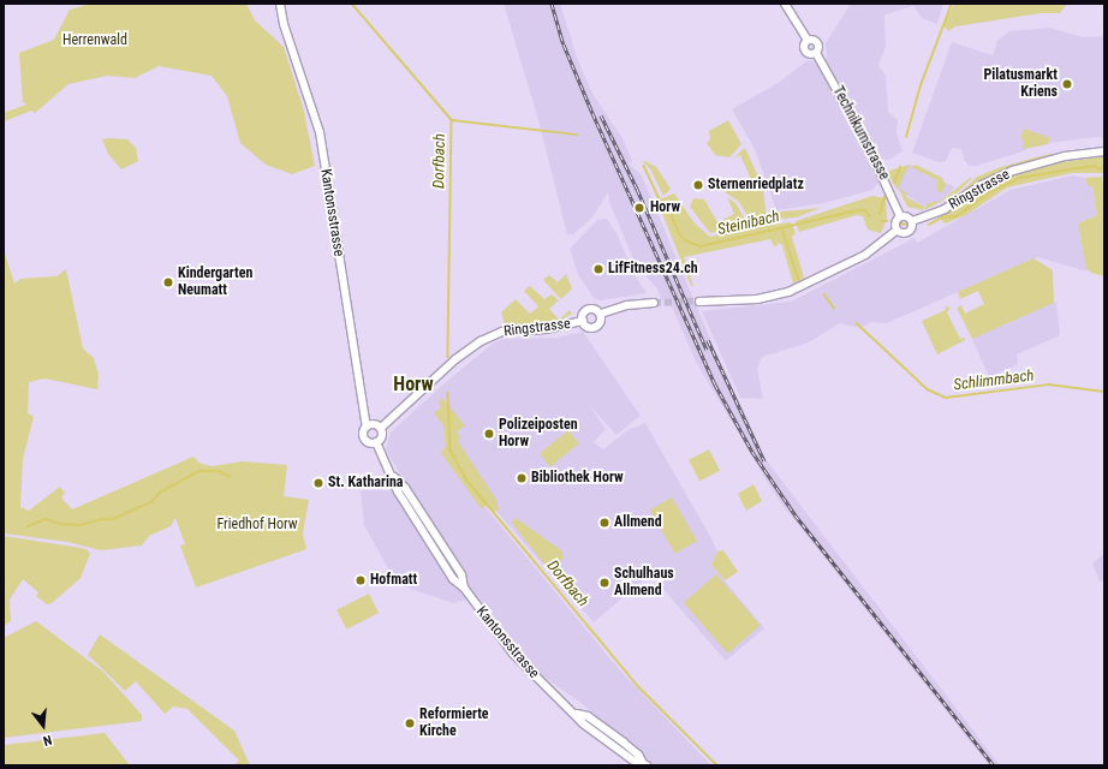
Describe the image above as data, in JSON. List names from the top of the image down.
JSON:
{
  "streets": {
    "main road": ["Technikumstrasse", "Ringstrasse", "Kantonsstrasse"]
  },
  "crossings": [
    ["Technikumstrasse", "Ringstrasse"],
    ["Ringstrasse", "Kantonsstrasse"]
  ],
  "districts": ["Horw"],
  "water": ["Dorfbach", "Steinibach", "Schlimmbach"],
  "parks": ["Herrenwald", "Friedhof Horw"],
  "places": [
    "Pilatusmarkt Kriens",
    "Sternenriedplatz",
    "Horw",
    "LifFitness24.ch",
    "Kindergarten Neumatt",
    "Polizeiposten Horw",
    "Bibliothek Horw",
    "St. Katharina",
    "Allmend",
    "Hofmatt",
    "Schulhaus Allmend",
    "Reformierte Kirche"
  ],
  "north": "bottom"
}
